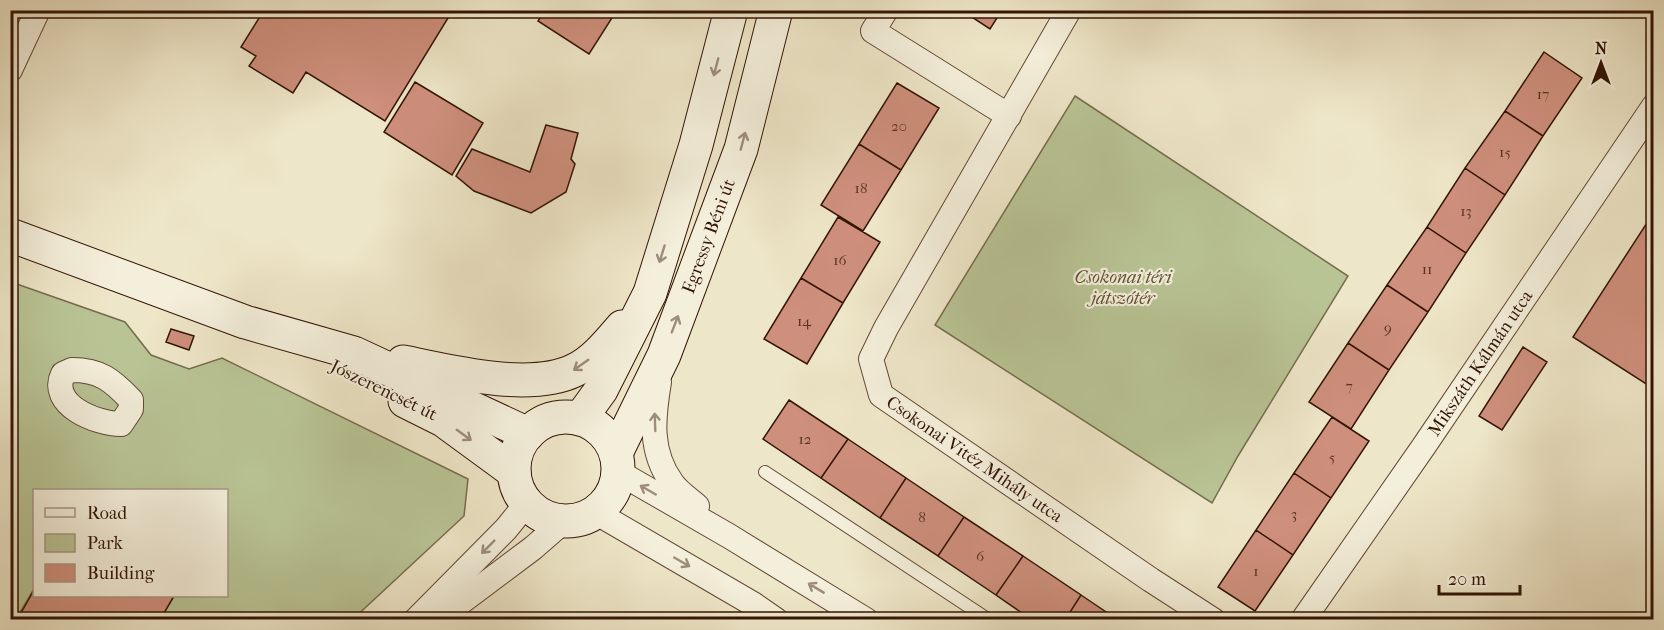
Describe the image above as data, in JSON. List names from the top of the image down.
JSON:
{
  "streets": {
    "street": [
      "Egressy Béni út",
      "Mikszáth Kálmán utca",
      "Jószerencsét út",
      "Csokonai Vitéz Mihály utca"
    ]
  },
  "crossings": [
    ["Egressy Béni út", "Jószerencsét út"]
  ],
  "parks": ["Csokonai téri játszótér"],
  "house_numbers": [
    "17",
    "20",
    "15",
    "18",
    "13",
    "16",
    "11",
    "14",
    "9",
    "7",
    "12",
    "5",
    "3",
    "8",
    "6",
    "1"
  ],
  "legend": ["Road", "Park", "Building"],
  "scale_bar": "20 m",
  "north": "top"
}
